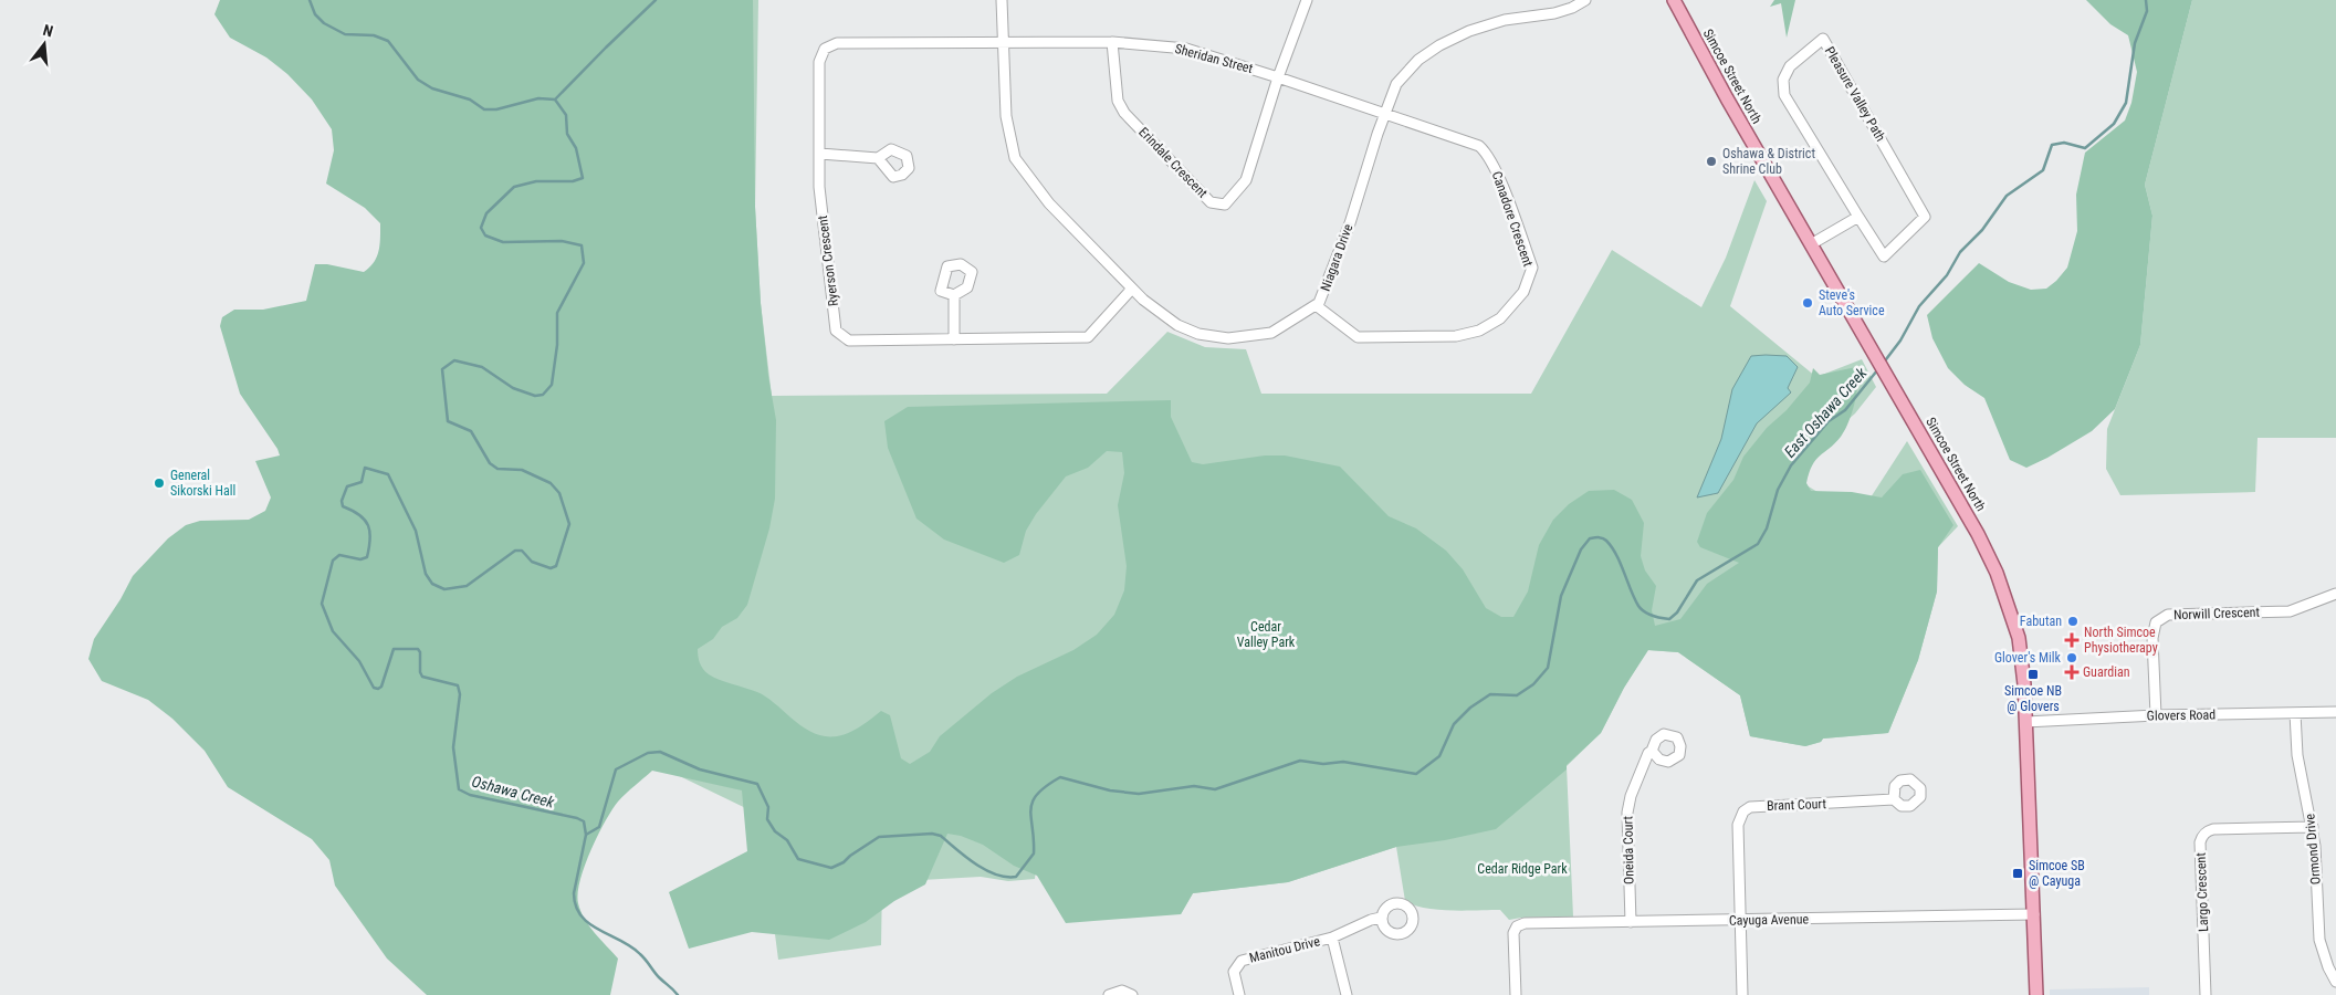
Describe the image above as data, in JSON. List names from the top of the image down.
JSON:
{
  "streets": {
    "main road": ["Simcoe Street North"],
    "street": [
      "Sheridan Street",
      "Pleasure Valley Path",
      "Erindale Crescent",
      "Canadore Crescent",
      "Niagara Drive",
      "Ryerson Crescent",
      "Norwill Crescent",
      "Glovers Road",
      "Brant Court",
      "Ormond Drive",
      "Oneida Court",
      "Largo Crescent",
      "Cayuga Avenue",
      "Manitou Drive"
    ]
  },
  "crossings": [
    ["Sheridan Street", "Erindale Crescent"],
    ["Sheridan Street", "Canadore Crescent"],
    ["Sheridan Street", "Niagara Drive"],
    ["Sheridan Street", "Ryerson Crescent"],
    ["Simcoe Street North", "Glovers Road"],
    ["Simcoe Street North", "Cayuga Avenue"],
    ["Canadore Crescent", "Niagara Drive"],
    ["Niagara Drive", "Ryerson Crescent"],
    ["Norwill Crescent", "Glovers Road"],
    ["Glovers Road", "Ormond Drive"],
    ["Brant Court", "Cayuga Avenue"],
    ["Ormond Drive", "Largo Crescent"],
    ["Oneida Court", "Cayuga Avenue"]
  ],
  "water": ["East Oshawa Creek", "Oshawa Creek"],
  "parks": ["Cedar Valley Park", "Cedar Ridge Park"],
  "places": {
    "other": [
      "Oshawa & District Shrine Club",
      "Steve's Auto Service",
      "General Sikorski Hall",
      "Fabutan",
      "Glover's Milk"
    ],
    "health": ["North Simcoe Physiotherapy", "Guardian"],
    "transit": ["Simcoe NB @ Glovers", "Simcoe SB @ Cayuga"]
  },
  "north": "top"
}
